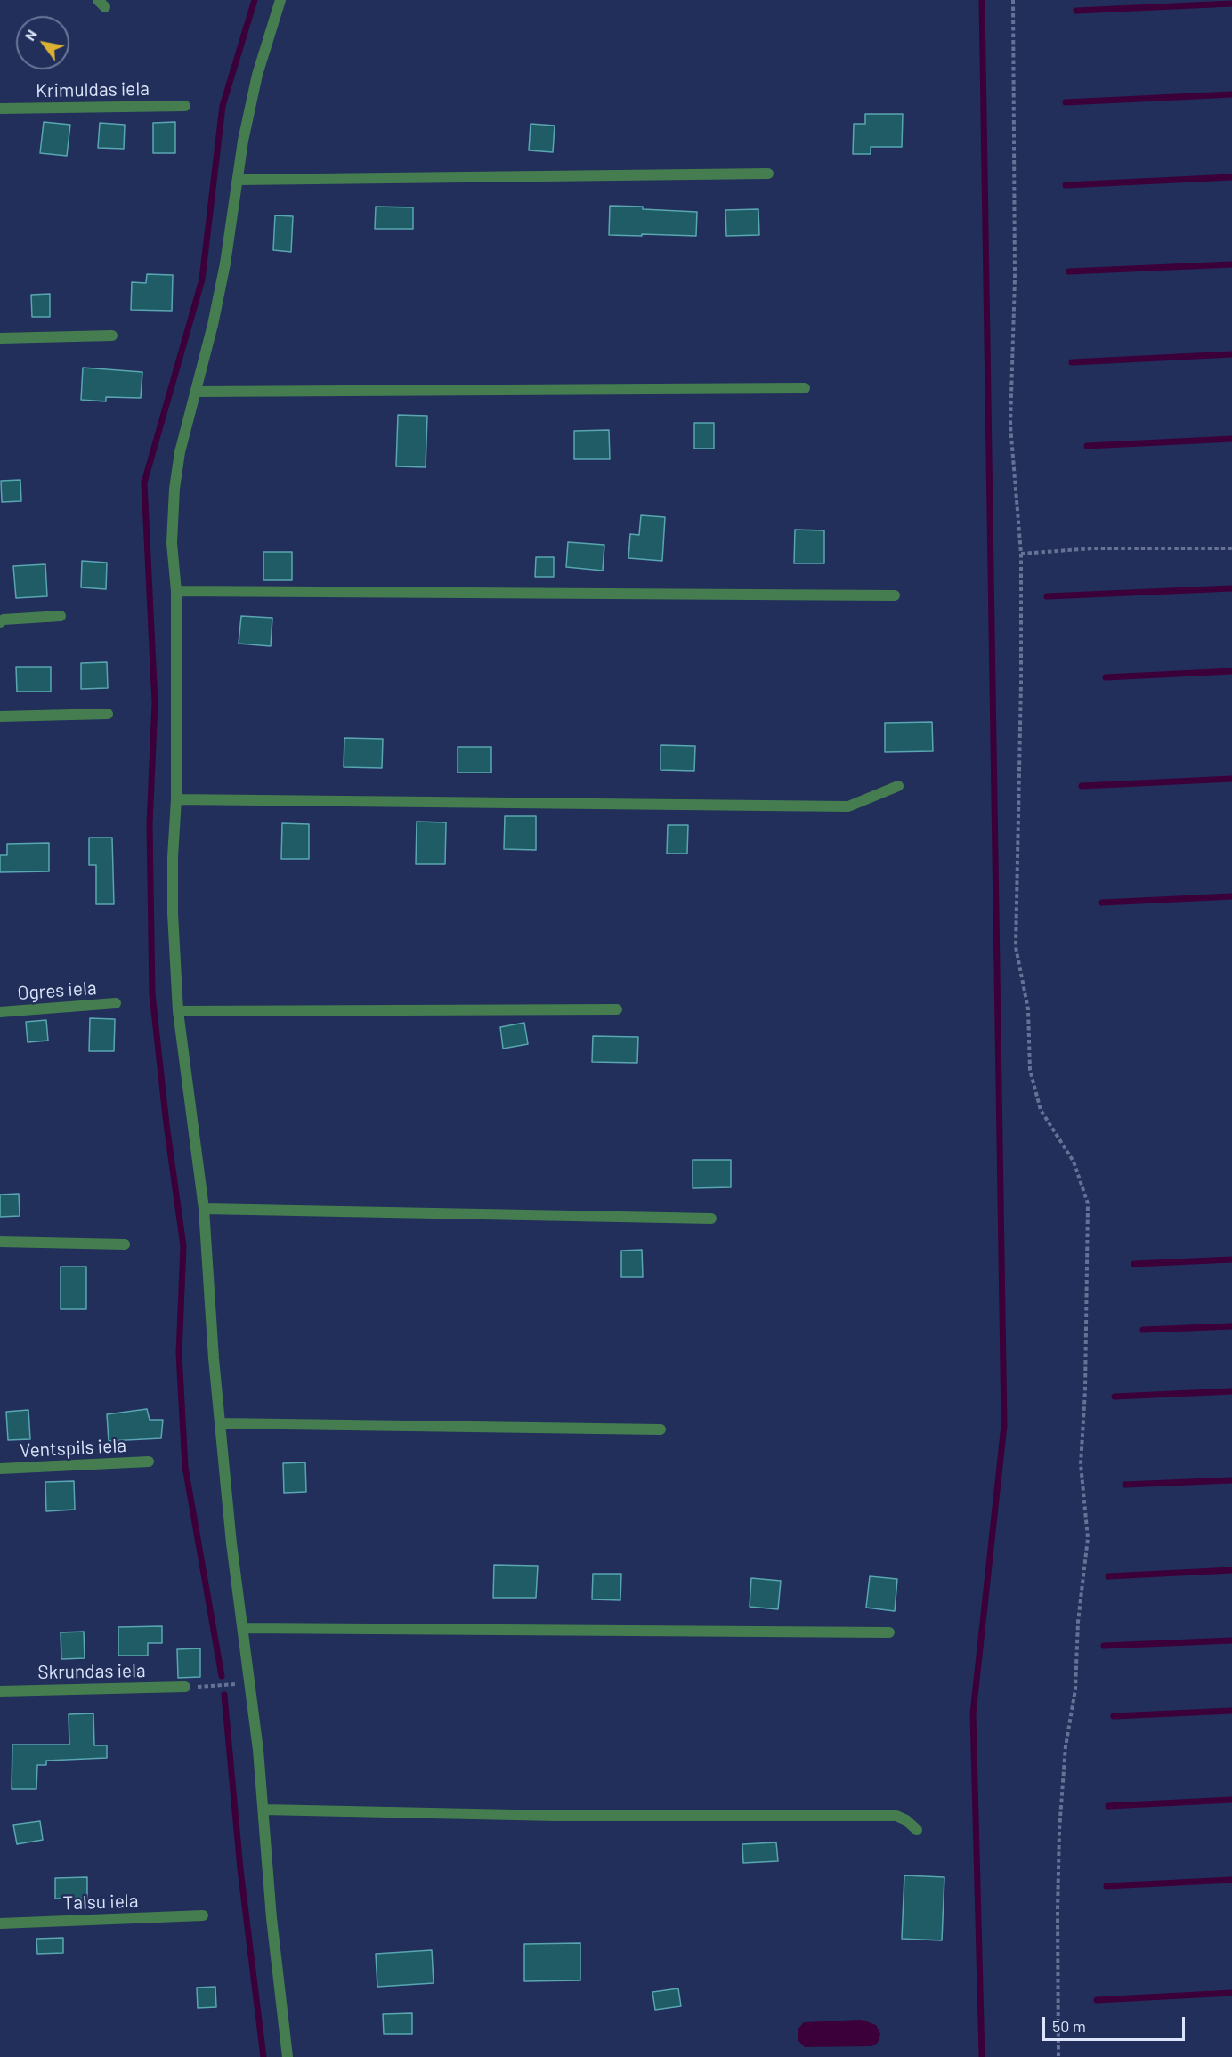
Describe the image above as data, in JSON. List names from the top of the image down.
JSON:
{
  "streets": {
    "street": [
      "Krimuldas iela",
      "Ogres iela",
      "Ventspils iela",
      "Skrundas iela",
      "Talsu iela"
    ]
  },
  "scale_bar": "50 m",
  "north": "top left"
}
